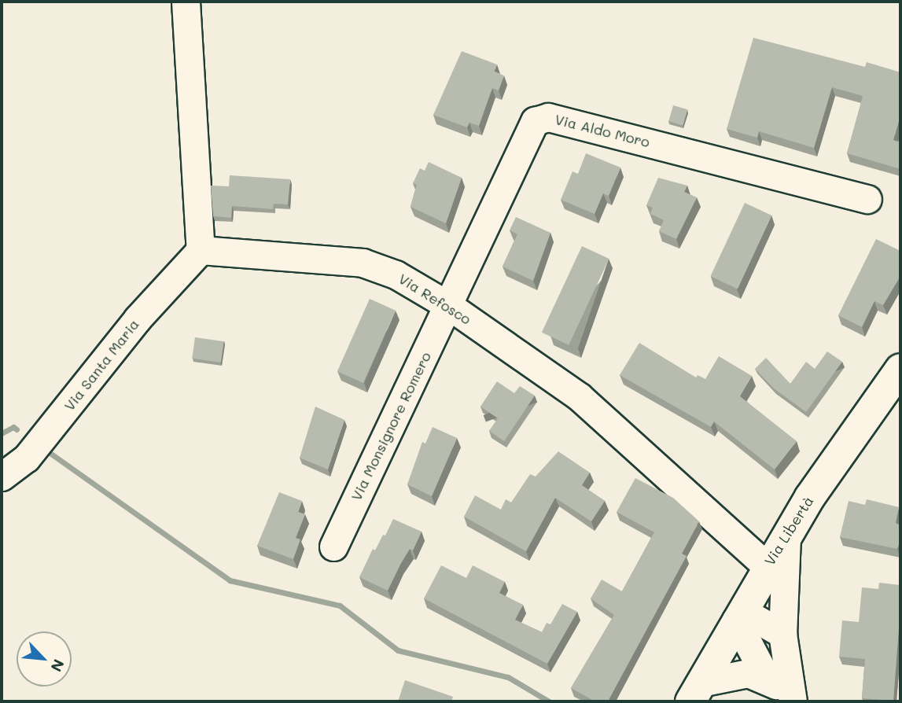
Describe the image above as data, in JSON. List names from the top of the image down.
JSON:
{
  "streets": {
    "main road": ["Via Libertà"],
    "street": [
      "Via Aldo Moro",
      "Via Refosco",
      "Via Santa Maria",
      "Via Monsignore Romero"
    ]
  },
  "crossings": [
    ["Via Aldo Moro", "Via Refosco"],
    ["Via Aldo Moro", "Via Monsignore Romero"],
    ["Via Refosco", "Via Santa Maria"],
    ["Via Refosco", "Via Monsignore Romero"],
    ["Via Refosco", "Via Libertà"]
  ],
  "north": "bottom right"
}
